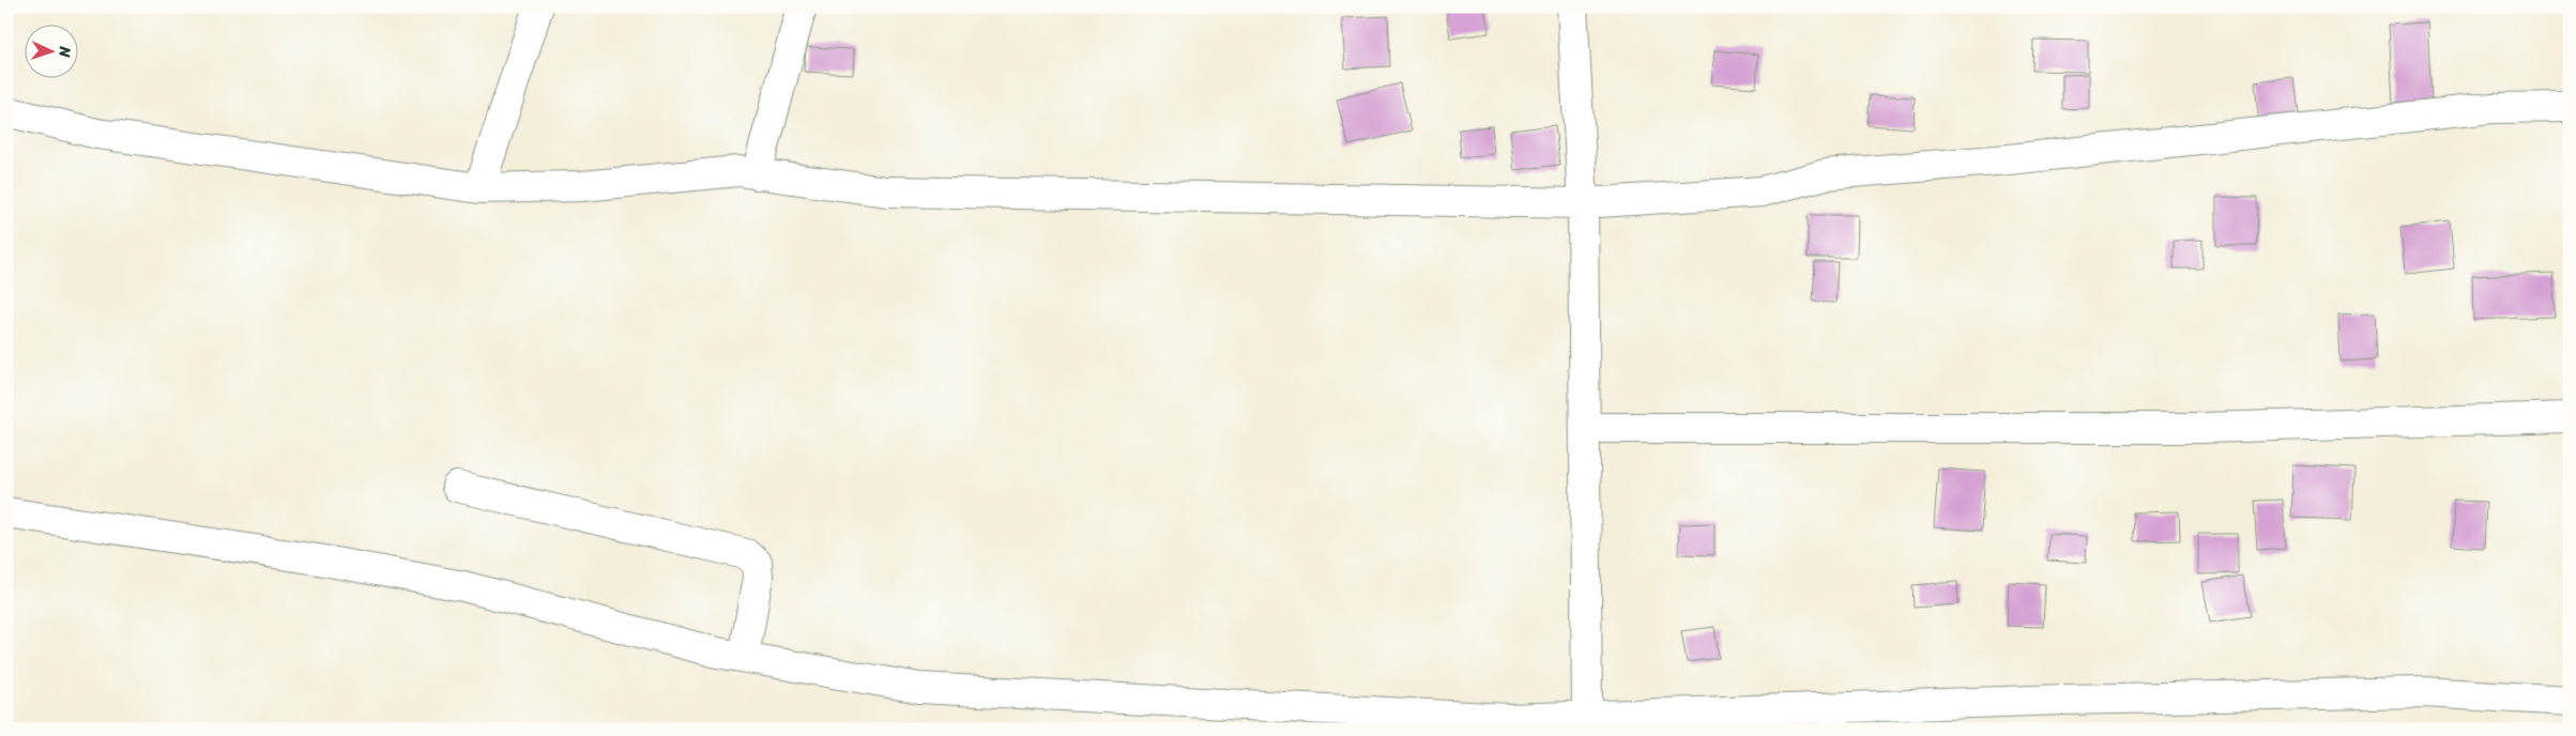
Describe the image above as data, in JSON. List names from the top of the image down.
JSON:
{
  "north": "right"
}
